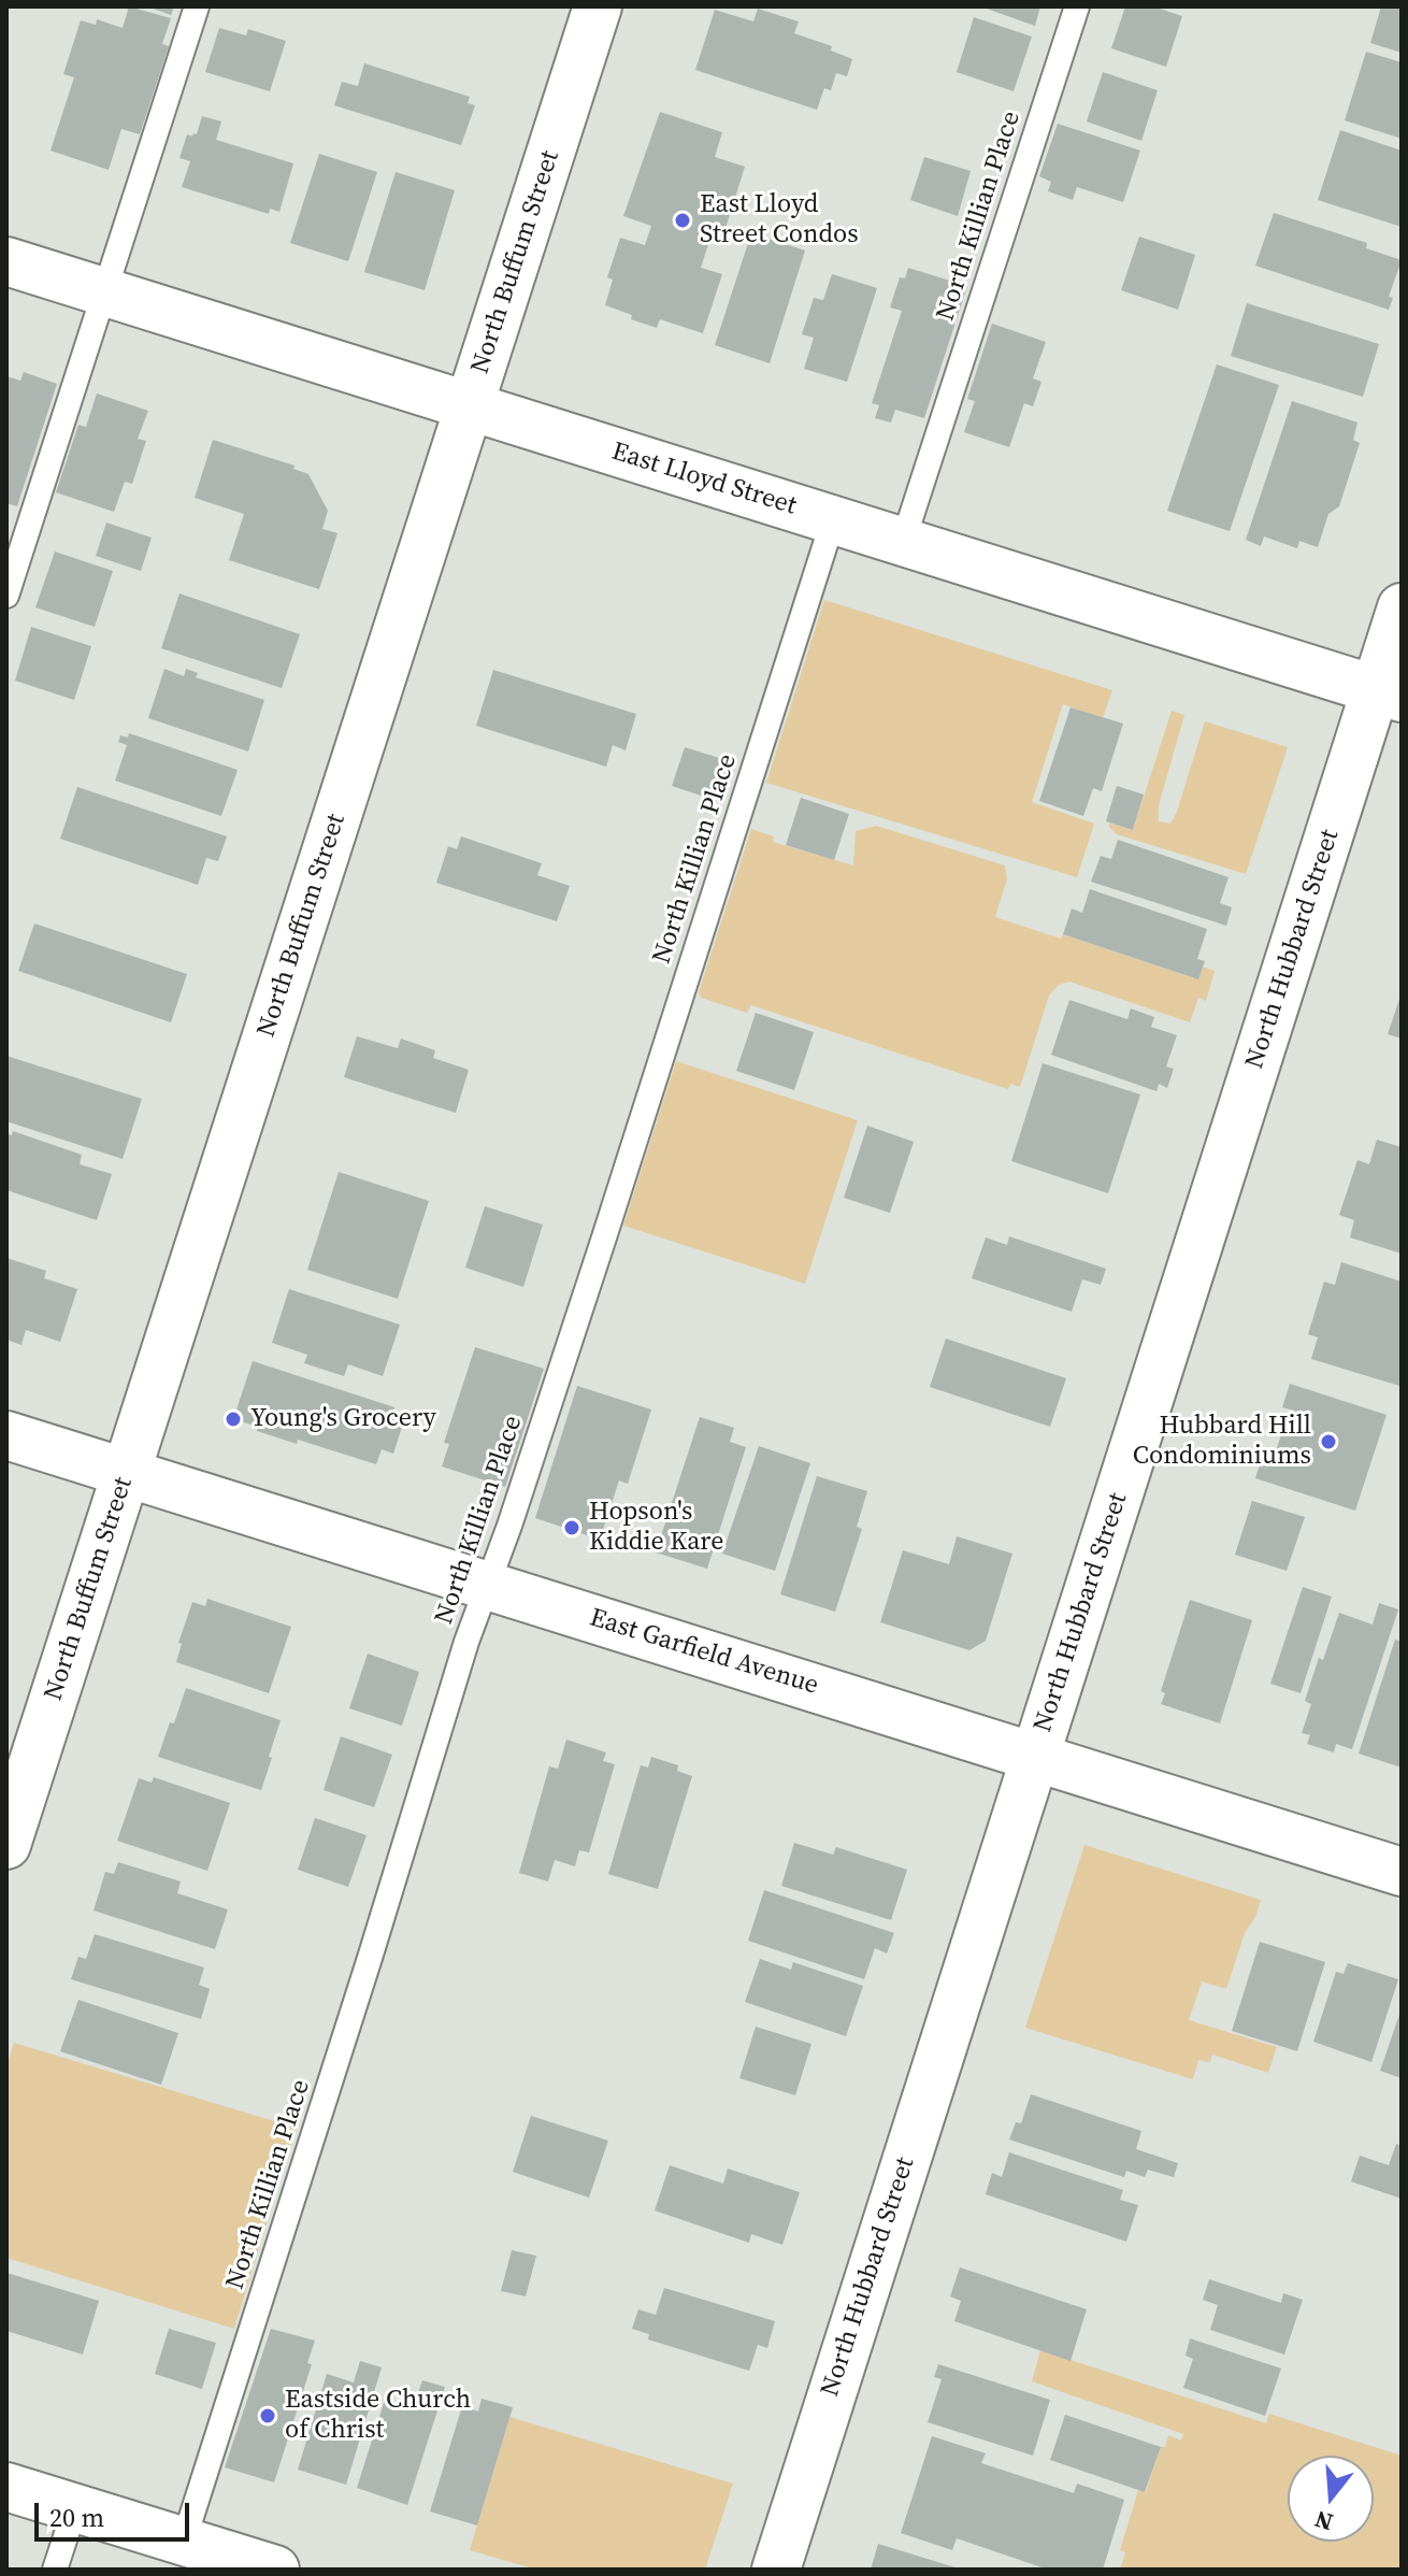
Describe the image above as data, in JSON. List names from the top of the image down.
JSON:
{
  "streets": {
    "street": [
      "North Buffum Street",
      "East Lloyd Street",
      "North Hubbard Street",
      "East Garfield Avenue"
    ],
    "lane": ["North Killian Place"]
  },
  "crossings": [
    ["North Killian Place", "East Lloyd Street"],
    ["North Killian Place", "East Garfield Avenue"],
    ["North Buffum Street", "East Lloyd Street"],
    ["North Buffum Street", "East Garfield Avenue"],
    ["East Lloyd Street", "North Hubbard Street"],
    ["North Hubbard Street", "East Garfield Avenue"]
  ],
  "places": [
    "East Lloyd Street Condos",
    "Young's Grocery",
    "Hubbard Hill Condominiums",
    "Hopson's Kiddie Kare",
    "Eastside Church of Christ"
  ],
  "scale_bar": "20 m",
  "north": "bottom"
}
